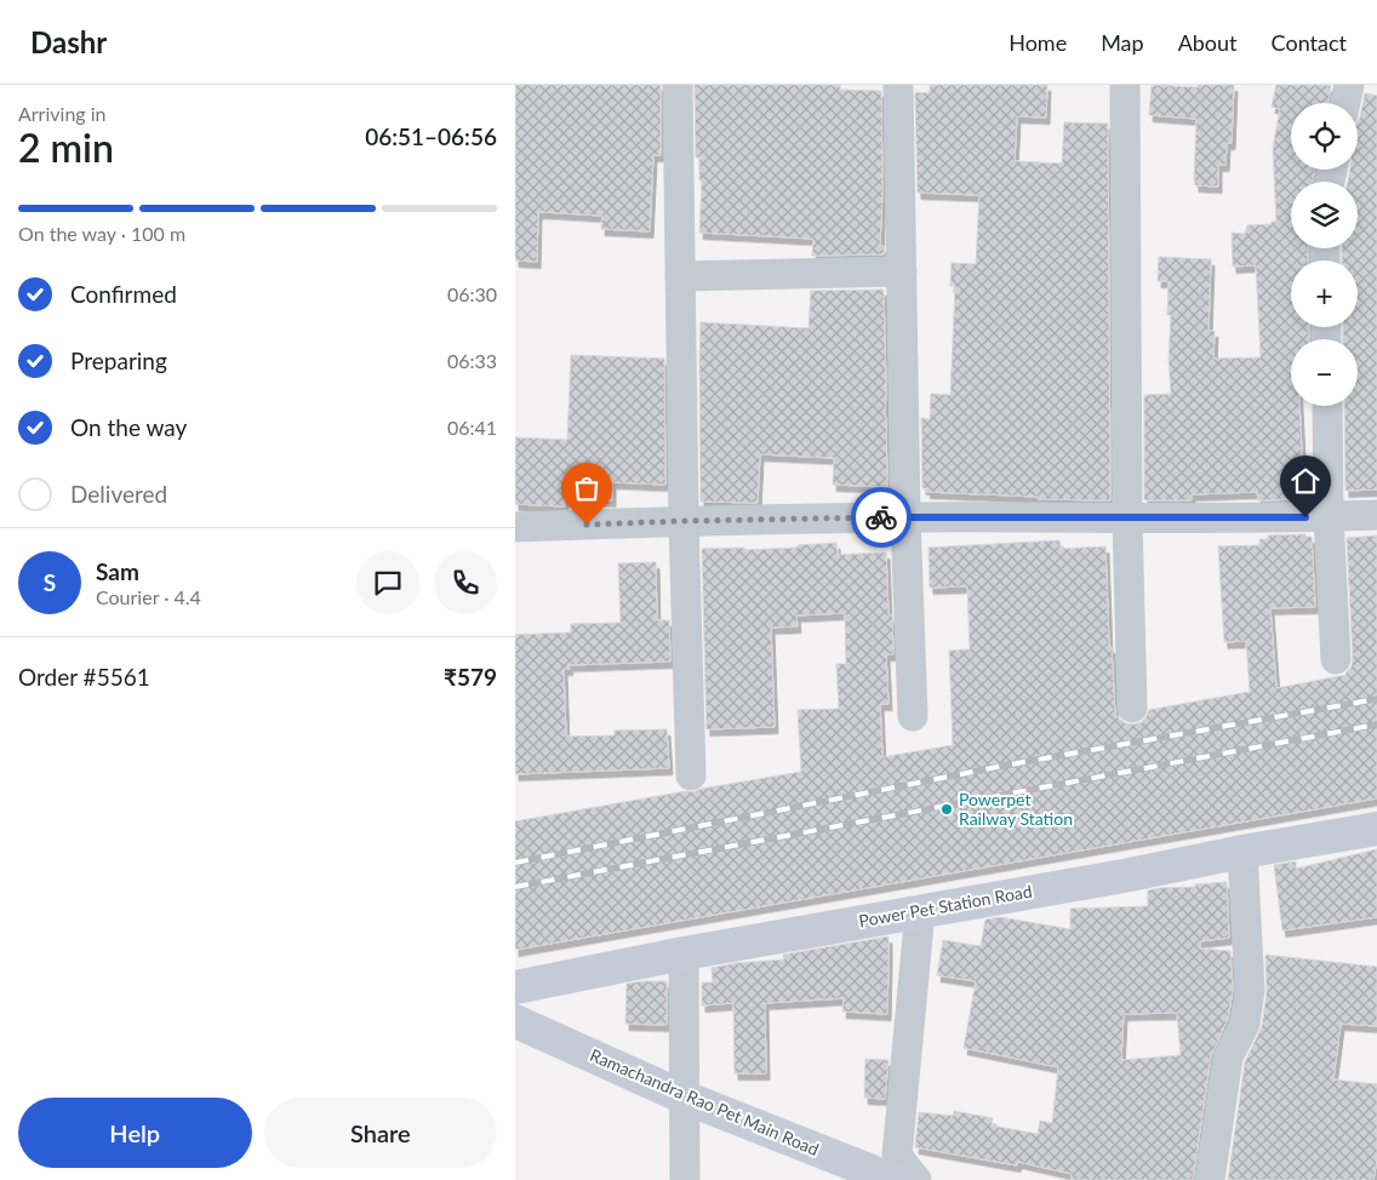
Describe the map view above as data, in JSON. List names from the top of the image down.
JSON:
{
  "streets": {
    "street": ["Power Pet Station Road", "Ramachandra Rao Pet Main Road"]
  },
  "places": ["Powerpet Railway Station"],
  "page": {
    "header": "Dashr",
    "nav": [
      "Home",
      "Map",
      "About",
      "Contact"
    ],
    "heading": ["2 min", "Arriving in", "06:51–06:56"],
    "panel": [
      "Sam",
      "Courier · 4.4",
      "Order #5561",
      "₹579"
    ],
    "map_buttons": ["+", "−"],
    "bar": "On the way · 100 m",
    "list": [
      ["Confirmed", "06:30"],
      ["Preparing", "06:33"],
      ["On the way", "06:41"],
      "Delivered"
    ],
    "round": "S",
    "buttons": ["Help", "Share"]
  }
}
